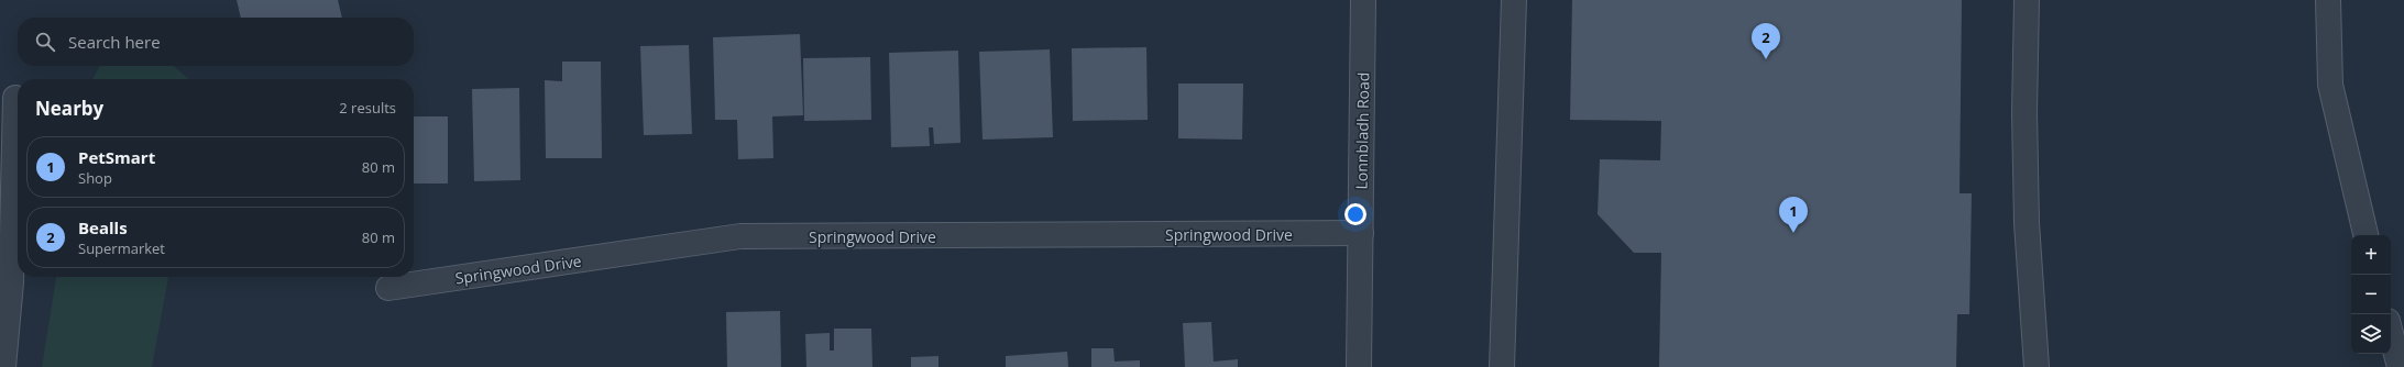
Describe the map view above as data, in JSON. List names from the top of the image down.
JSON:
{
  "streets": {
    "street": ["Lonnbladh Road", "Springwood Drive"]
  },
  "crossings": [
    ["Lonnbladh Road", "Springwood Drive"]
  ],
  "page": {
    "search": "Search here",
    "pins": ["2", "1"],
    "heading": ["Nearby", "2 results"],
    "list": [
      {
        "mark": "1",
        "name": "PetSmart",
        "note": "Shop",
        "value": "80 m"
      },
      {
        "mark": "2",
        "name": "Bealls",
        "note": "Supermarket",
        "value": "80 m"
      }
    ],
    "map_buttons": ["+", "−"]
  }
}
